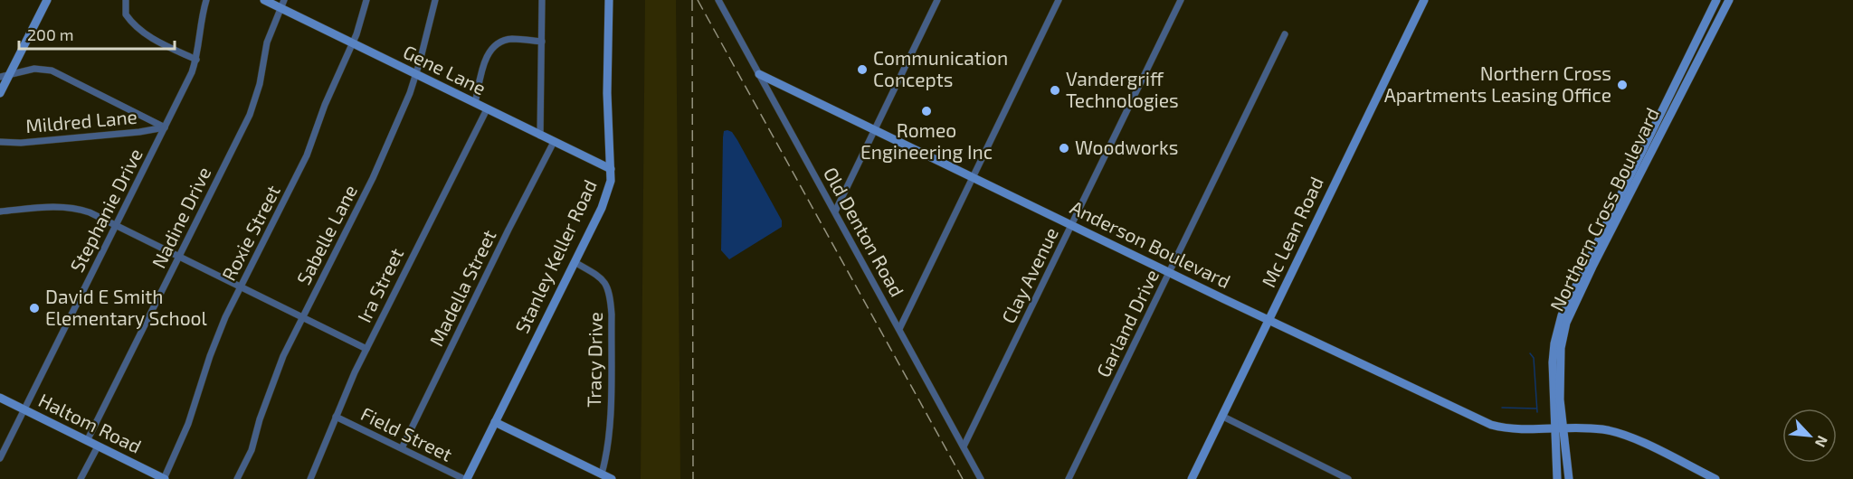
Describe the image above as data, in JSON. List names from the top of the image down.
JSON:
{
  "streets": {
    "street": [
      "Gene Lane",
      "Mildred Lane",
      "Northern Cross Boulevard",
      "Stephanie Drive",
      "Nadine Drive",
      "Old Denton Road",
      "Mc Lean Road",
      "Roxie Street",
      "Sabelle Lane",
      "Anderson Boulevard",
      "Stanley Keller Road",
      "Clay Avenue",
      "Ira Street",
      "Madella Street",
      "Garland Drive",
      "Tracy Drive",
      "Haltom Road",
      "Field Street"
    ]
  },
  "crossings": [
    ["Gene Lane", "Nadine Drive"],
    ["Gene Lane", "Roxie Street"],
    ["Gene Lane", "Sabelle Lane"],
    ["Gene Lane", "Stanley Keller Road"],
    ["Gene Lane", "Ira Street"],
    ["Gene Lane", "Madella Street"],
    ["Mildred Lane", "Stephanie Drive"],
    ["Northern Cross Boulevard", "Anderson Boulevard"],
    ["Stephanie Drive", "Haltom Road"],
    ["Nadine Drive", "Haltom Road"],
    ["Old Denton Road", "Anderson Boulevard"],
    ["Old Denton Road", "Clay Avenue"],
    ["Mc Lean Road", "Anderson Boulevard"],
    ["Roxie Street", "Haltom Road"],
    ["Anderson Boulevard", "Clay Avenue"],
    ["Anderson Boulevard", "Garland Drive"],
    ["Stanley Keller Road", "Tracy Drive"],
    ["Stanley Keller Road", "Field Street"],
    ["Ira Street", "Field Street"],
    ["Madella Street", "Field Street"]
  ],
  "places": [
    "Communication Concepts",
    "Northern Cross Apartments Leasing Office",
    "Vandergriff Technologies",
    "Romeo Engineering Inc",
    "Woodworks",
    "David E Smith Elementary School"
  ],
  "scale_bar": "200 m",
  "north": "bottom right"
}
